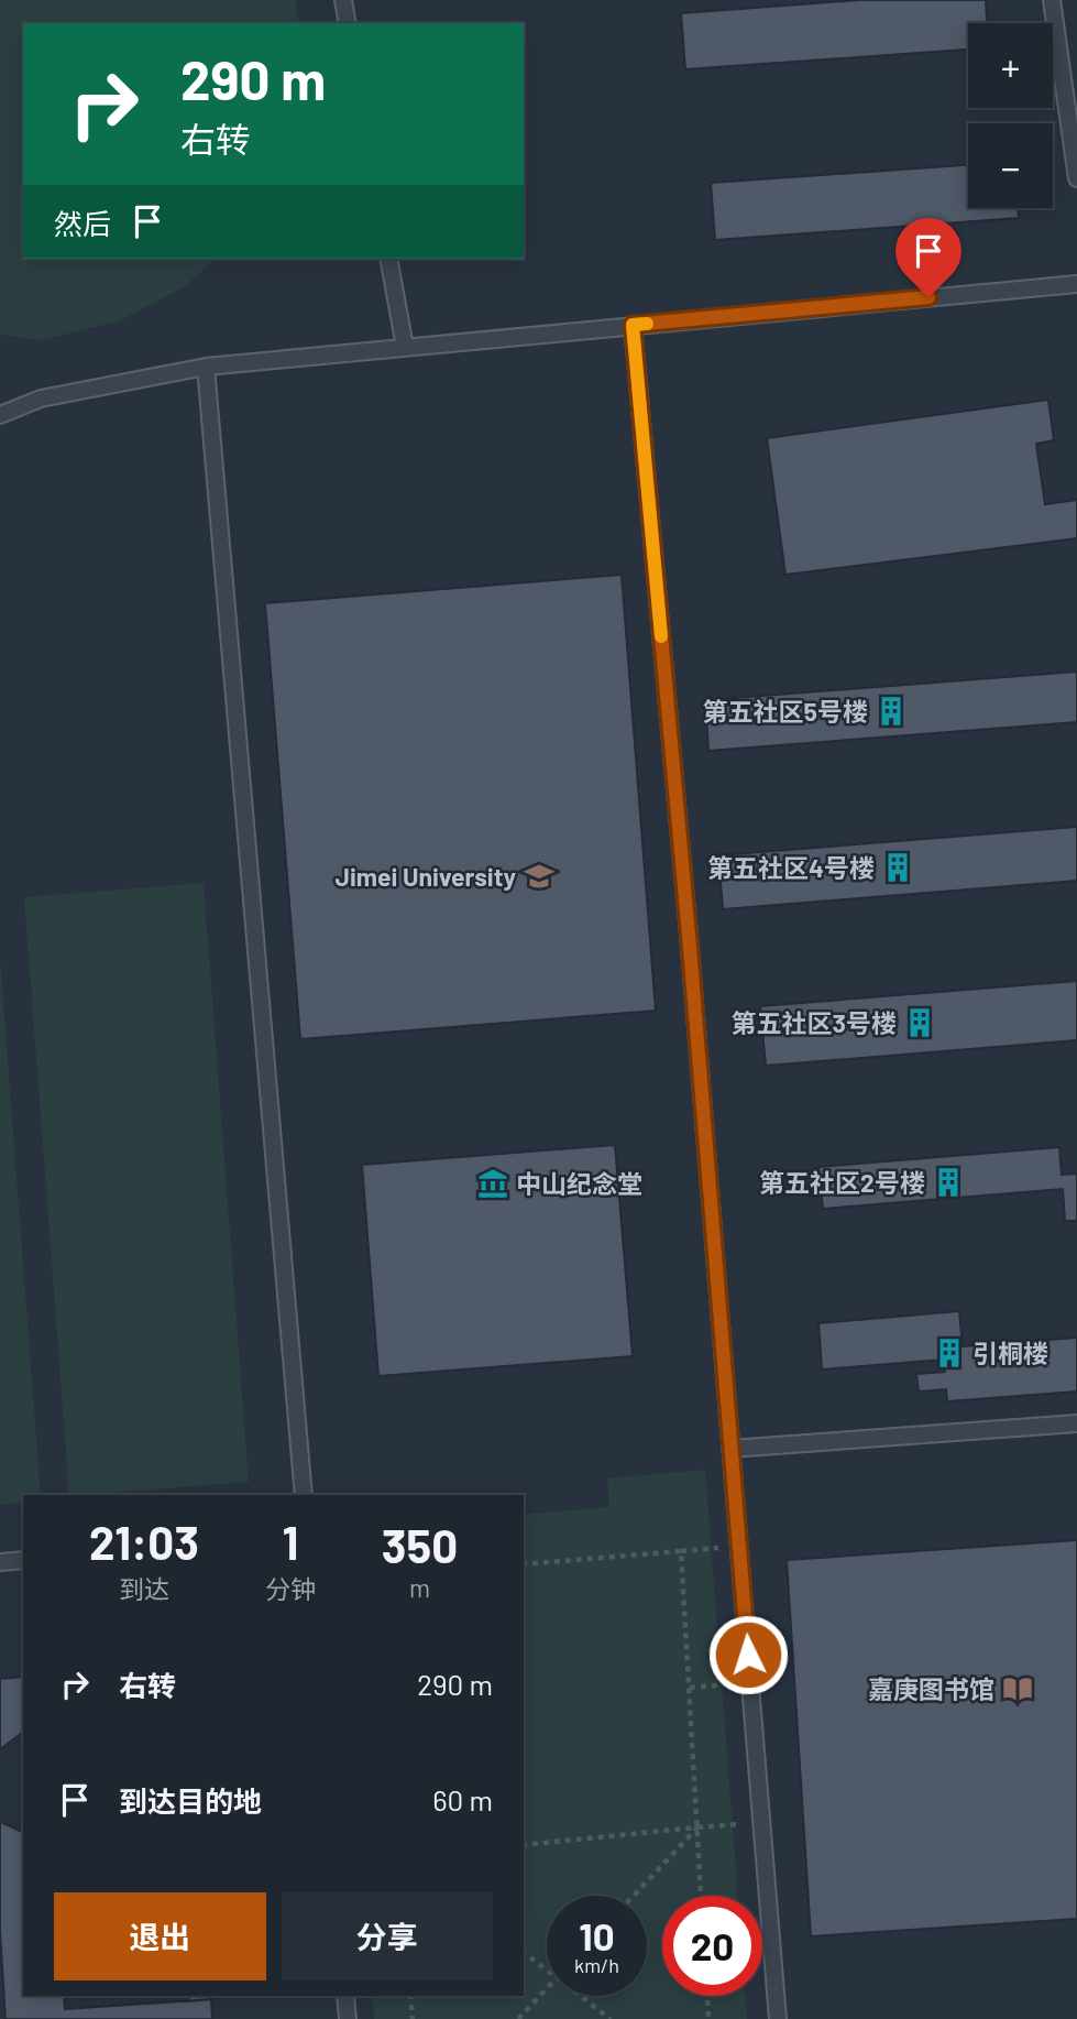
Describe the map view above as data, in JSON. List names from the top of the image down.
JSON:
{
  "places": {
    "building": [
      "第五社区5号楼",
      "第五社区4号楼",
      "第五社区3号楼",
      "第五社区2号楼",
      "引桐楼"
    ],
    "school or university": ["Jimei University"],
    "museum": ["中山纪念堂"],
    "library": ["嘉庚图书馆"]
  },
  "page": {
    "map_buttons": ["+", "−"],
    "turn": ["290 m", "右转"],
    "then": "然后",
    "eta": [
      "21:03",
      "到达",
      "1",
      "分钟",
      "350",
      "m"
    ],
    "list": [
      {
        "name": "右转",
        "value": "290 m"
      },
      {
        "name": "到达目的地",
        "value": "60 m"
      }
    ],
    "buttons": ["退出", "分享"],
    "speed": "10 km/h",
    "limit": "20"
  }
}
